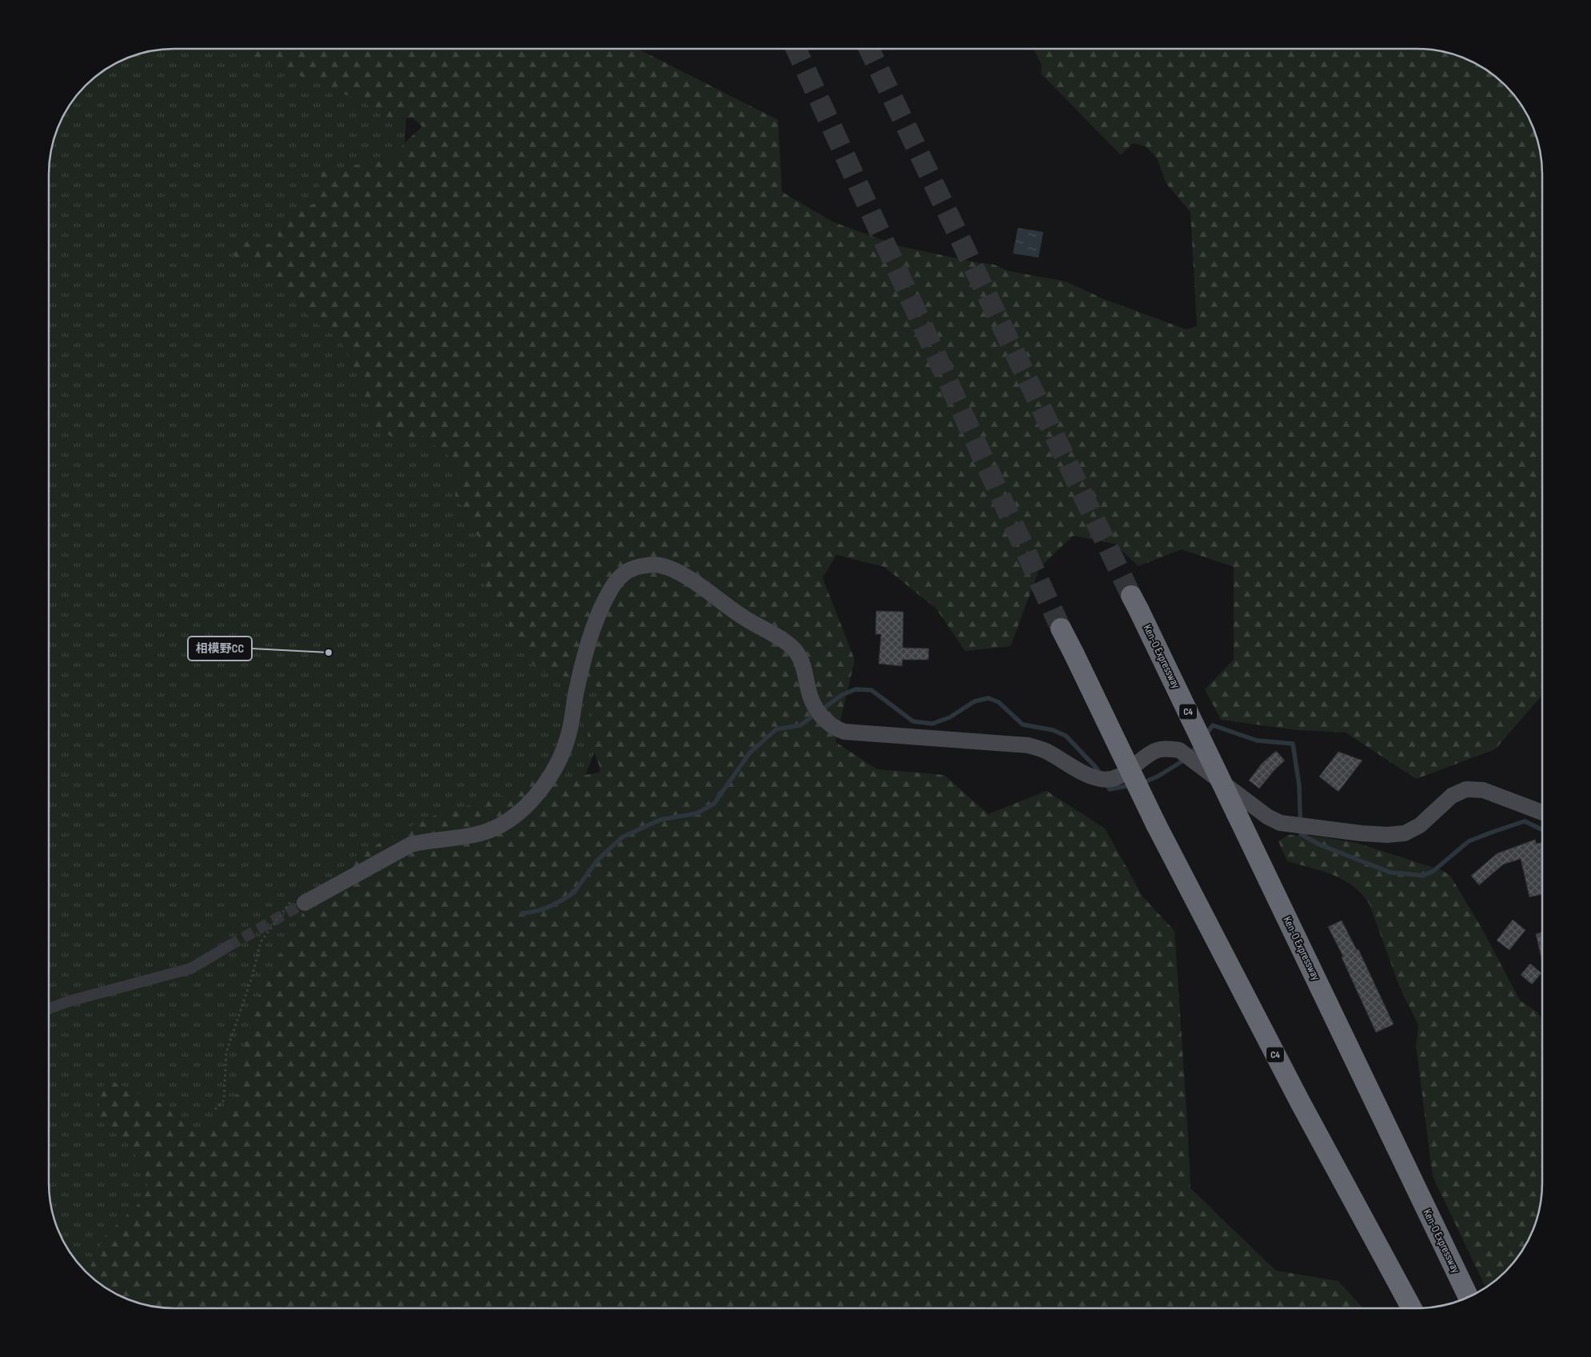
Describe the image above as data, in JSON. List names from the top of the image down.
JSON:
{
  "streets": {
    "highway": ["Ken-O Expressway", "C4"]
  },
  "places": ["相模野CC"]
}
